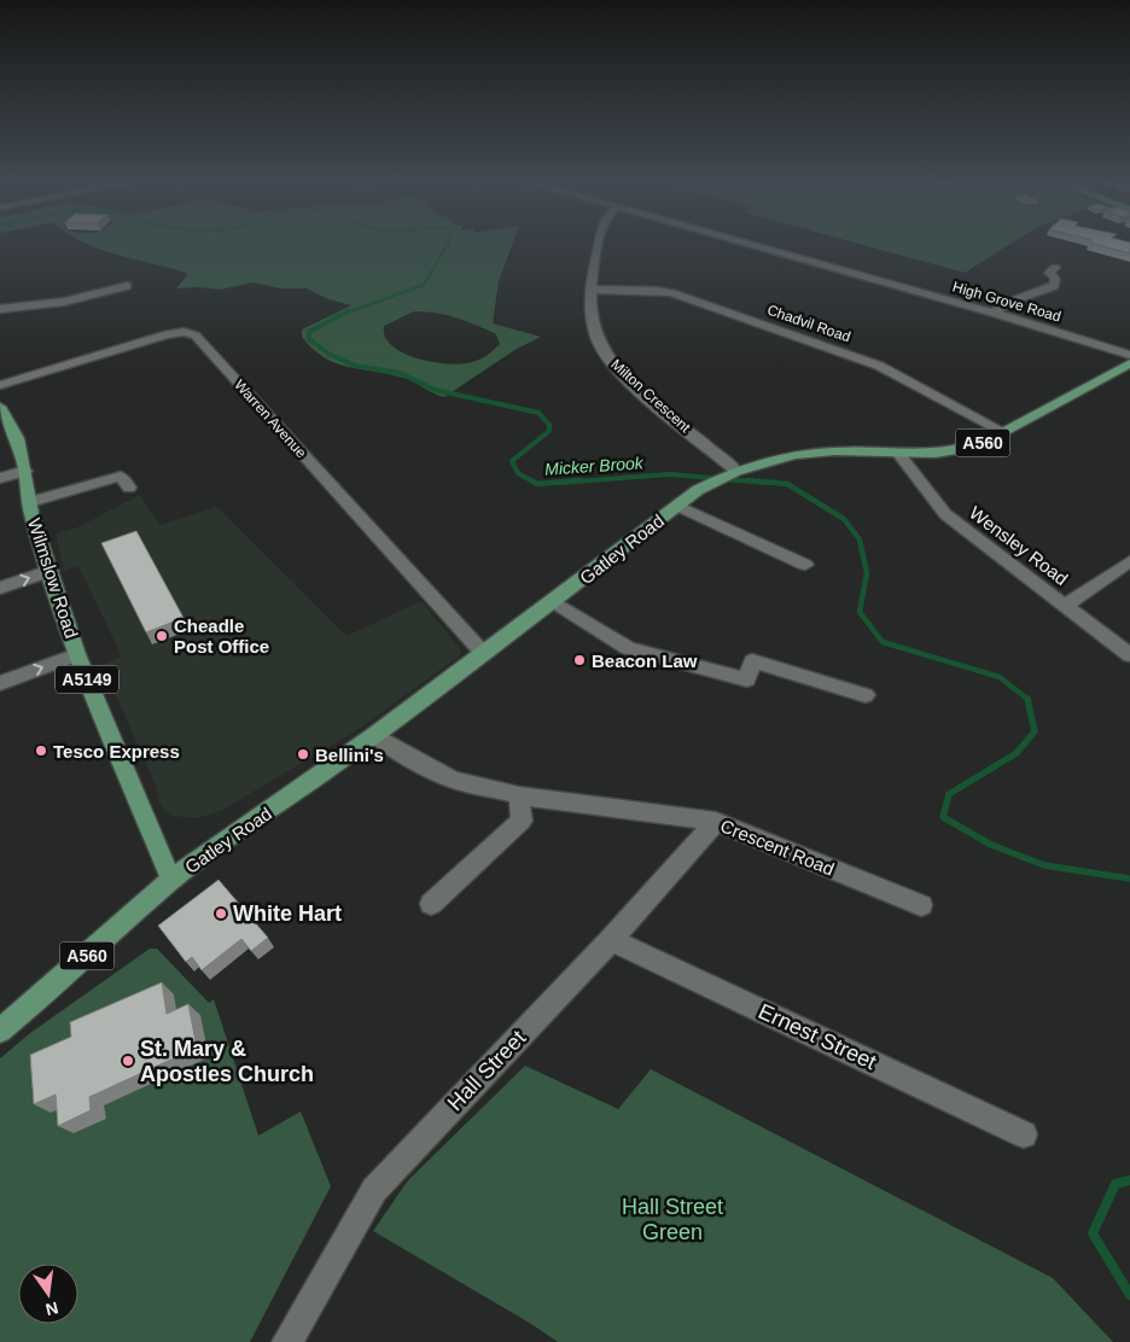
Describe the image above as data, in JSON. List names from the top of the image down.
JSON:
{
  "streets": {
    "main road": [
      "A560",
      "Gatley Road",
      "Wilmslow Road",
      "A5149"
    ],
    "street": [
      "High Grove Road",
      "Chadvil Road",
      "Milton Crescent",
      "Warren Avenue",
      "Wensley Road",
      "Crescent Road",
      "Ernest Street",
      "Hall Street"
    ]
  },
  "crossings": [
    ["Chadvil Road", "Milton Crescent"],
    ["Chadvil Road", "Gatley Road"],
    ["Milton Crescent", "Gatley Road"],
    ["Warren Avenue", "Gatley Road"],
    ["A560", "Gatley Road"],
    ["A560", "Wilmslow Road"],
    ["Wensley Road", "Gatley Road"],
    ["Gatley Road", "Wilmslow Road"],
    ["Gatley Road", "Crescent Road"],
    ["Crescent Road", "Hall Street"],
    ["Ernest Street", "Hall Street"]
  ],
  "water": ["Micker Brook"],
  "parks": ["Hall Street Green"],
  "places": [
    "Cheadle Post Office",
    "Beacon Law",
    "Tesco Express",
    "Bellini's",
    "White Hart",
    "St. Mary & Apostles Church"
  ],
  "north": "bottom"
}
